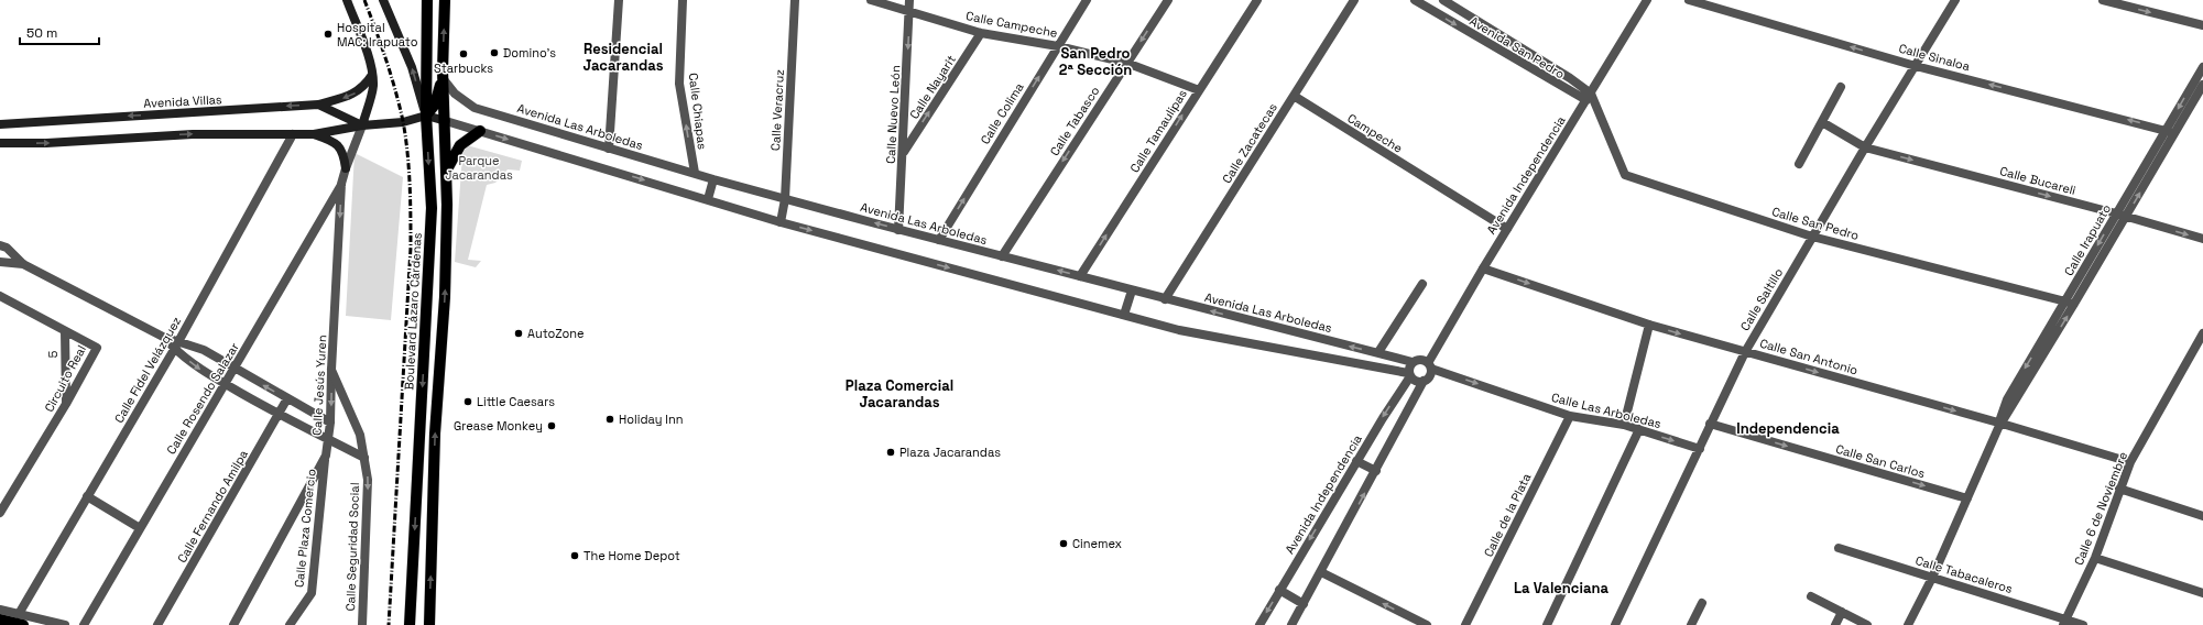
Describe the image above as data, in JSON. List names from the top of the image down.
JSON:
{
  "streets": {
    "main road": ["Avenida Villas", "Boulevard Lázaro Cárdenas"],
    "street": [
      "Calle Campeche",
      "Avenida San Pedro",
      "Calle Sinaloa",
      "Calle Nayarit",
      "Calle Veracruz",
      "Calle Chiapas",
      "Calle Colima",
      "Calle Nuevo León",
      "Calle Tabasco",
      "Avenida Las Arboledas",
      "Calle Tamaulipas",
      "Campeche",
      "Calle Zacatecas",
      "Avenida Independencia",
      "Calle Bucareli",
      "Calle San Pedro",
      "Calle Irapuato",
      "Calle Saltillo",
      "5",
      "Calle San Antonio",
      "Calle Fidel Velázquez",
      "Circuito Real",
      "Calle Jesús Yuren",
      "Calle Rosendo Salazar",
      "Calle Las Arboledas",
      "Calle San Carlos",
      "Calle Fernando Amilpa",
      "Calle 6 de Noviembre",
      "Calle de la Plata",
      "Calle Plaza Comercio",
      "Calle Seguridad Social",
      "Calle Tabacaleros"
    ]
  },
  "crossings": [
    ["Calle Campeche", "Calle Nayarit"],
    ["Calle Campeche", "Calle Colima"],
    ["Calle Campeche", "Calle Nuevo León"],
    ["Calle Campeche", "Calle Tabasco"],
    ["Calle Campeche", "Calle Tamaulipas"],
    ["Avenida San Pedro", "Avenida Independencia"],
    ["Avenida San Pedro", "Calle San Pedro"],
    ["Calle Sinaloa", "Calle Irapuato"],
    ["Calle Sinaloa", "Calle Saltillo"],
    ["Calle Nayarit", "Calle Nuevo León"],
    ["Avenida Villas", "Calle Jesús Yuren"],
    ["Calle Veracruz", "Avenida Las Arboledas"],
    ["Calle Chiapas", "Avenida Las Arboledas"],
    ["Calle Colima", "Avenida Las Arboledas"],
    ["Calle Nuevo León", "Avenida Las Arboledas"],
    ["Calle Tabasco", "Avenida Las Arboledas"],
    ["Avenida Las Arboledas", "Calle Tamaulipas"],
    ["Avenida Las Arboledas", "Calle Zacatecas"],
    ["Avenida Las Arboledas", "Avenida Independencia"],
    ["Avenida Las Arboledas", "Calle Las Arboledas"],
    ["Campeche", "Calle Zacatecas"],
    ["Campeche", "Avenida Independencia"],
    ["Avenida Independencia", "Calle San Pedro"],
    ["Avenida Independencia", "Calle San Antonio"],
    ["Avenida Independencia", "Calle Las Arboledas"],
    ["Calle Bucareli", "Calle Irapuato"],
    ["Calle Bucareli", "Calle Saltillo"],
    ["Calle San Pedro", "Calle Irapuato"],
    ["Calle San Pedro", "Calle Saltillo"],
    ["Calle Irapuato", "Calle San Antonio"],
    ["Calle Irapuato", "Calle San Carlos"],
    ["Calle Irapuato", "Calle Tabacaleros"],
    ["Calle Saltillo", "Calle San Antonio"],
    ["Calle Saltillo", "Calle Las Arboledas"],
    ["Calle Saltillo", "Calle San Carlos"],
    ["5", "Circuito Real"],
    ["Calle San Antonio", "Calle 6 de Noviembre"],
    ["Calle Jesús Yuren", "Calle Rosendo Salazar"],
    ["Calle Jesús Yuren", "Calle Plaza Comercio"],
    ["Calle Jesús Yuren", "Calle Seguridad Social"],
    ["Calle Las Arboledas", "Calle de la Plata"],
    ["Calle 6 de Noviembre", "Calle Tabacaleros"]
  ],
  "one_way": [
    "Calle Sinaloa",
    "Calle Nayarit",
    "Calle Colima",
    "Calle Nuevo León",
    "Calle Tabasco",
    "Calle Tamaulipas",
    "Calle Bucareli",
    "Calle San Antonio",
    "Calle Jesús Yuren",
    "Calle Las Arboledas",
    "Calle San Carlos",
    "Calle Seguridad Social"
  ],
  "districts": [
    "Residencial Jacarandas",
    "San Pedro 2ª Sección",
    "Plaza Comercial Jacarandas",
    "Independencia",
    "La Valenciana"
  ],
  "parks": ["Parque Jacarandas"],
  "places": [
    "Hospital MAC: Irapuato",
    "Domino's",
    "Starbucks",
    "AutoZone",
    "Little Caesars",
    "Holiday Inn",
    "Grease Monkey",
    "Plaza Jacarandas",
    "Cinemex",
    "The Home Depot"
  ],
  "scale_bar": "50 m"
}
